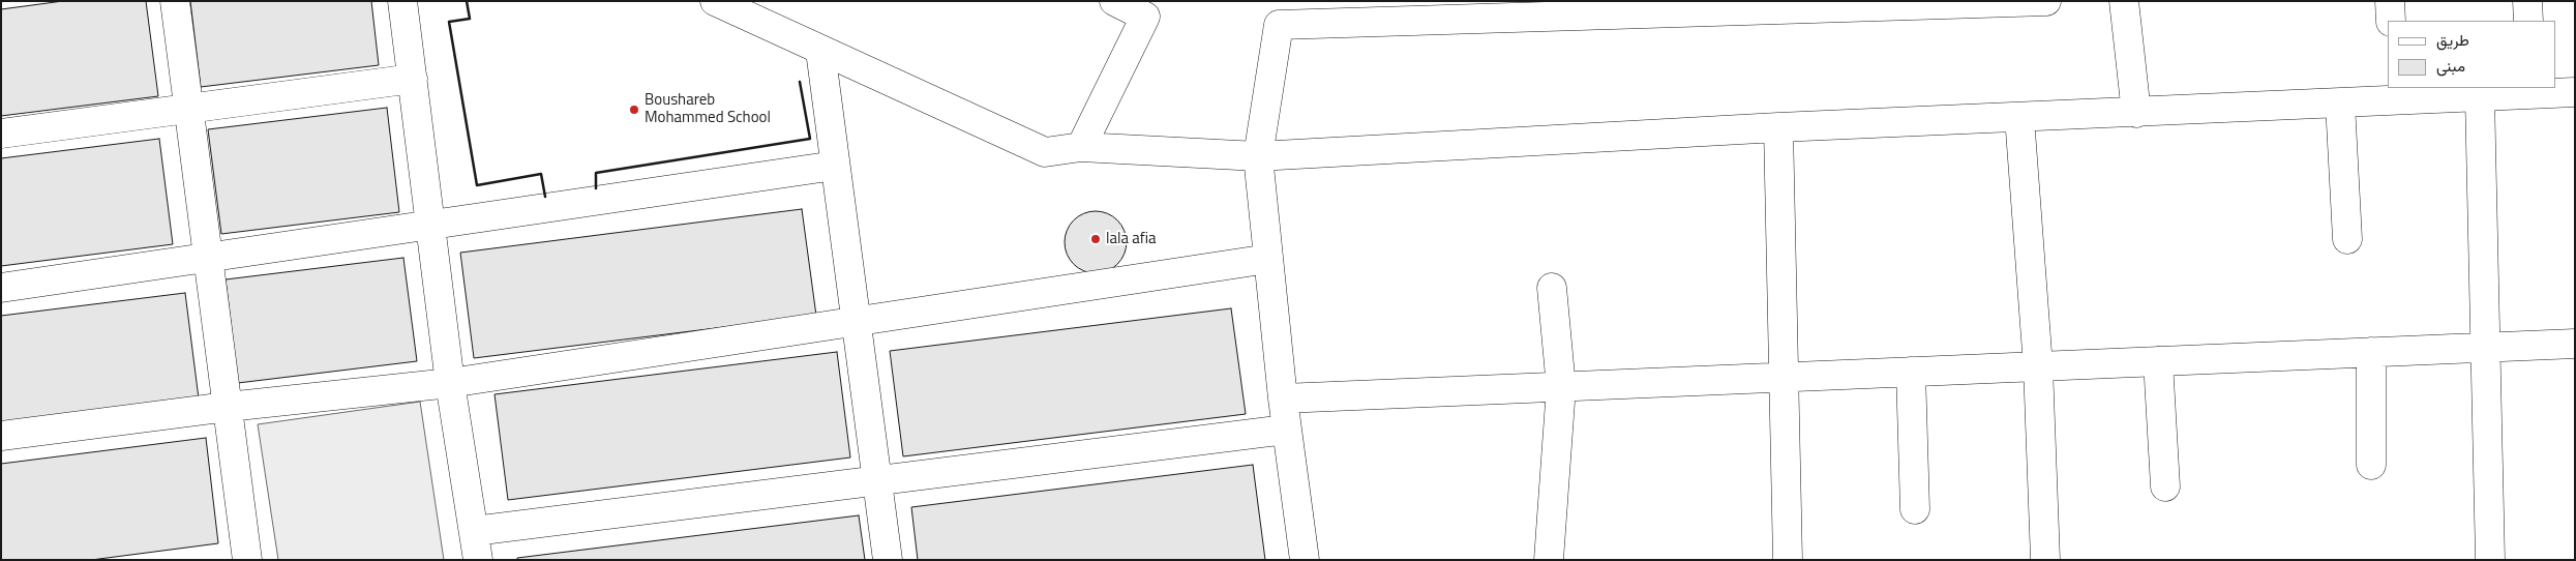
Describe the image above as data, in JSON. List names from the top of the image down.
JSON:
{
  "places": ["Boushareb Mohammed School", "lala afia"],
  "legend": ["طريق", "مبنى"]
}
